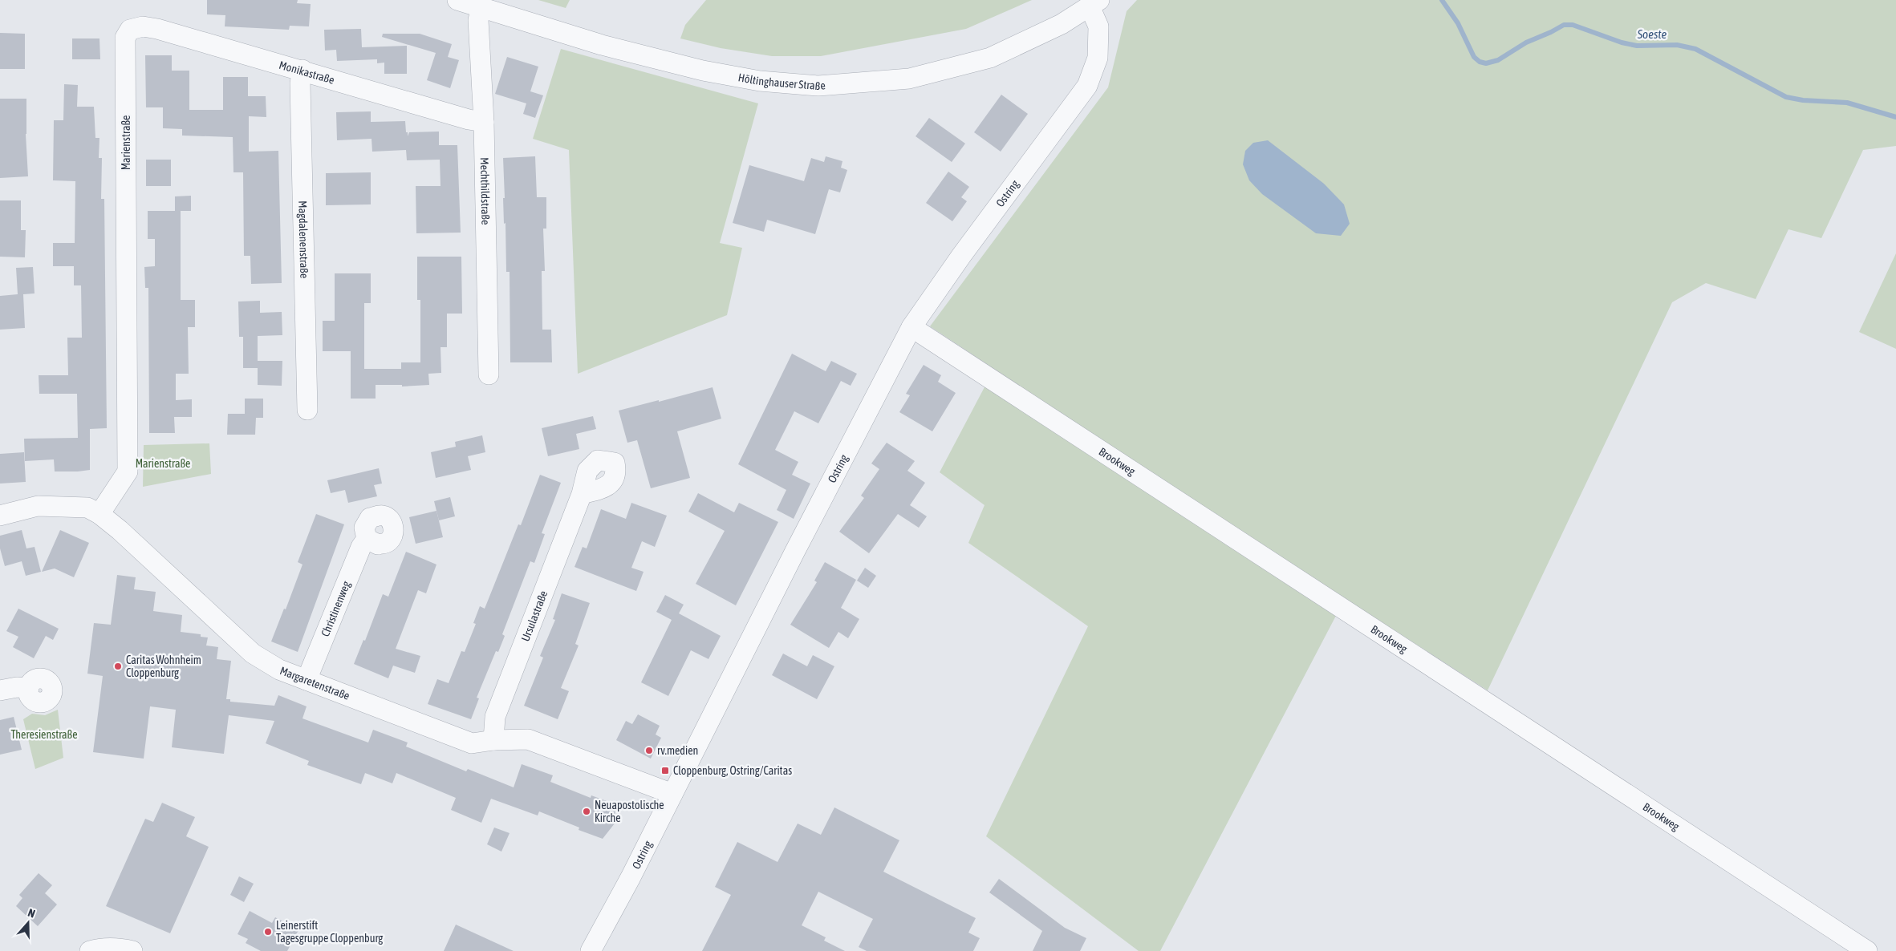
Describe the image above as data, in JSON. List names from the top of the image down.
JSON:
{
  "streets": {
    "street": [
      "Monikastraße",
      "Höltinghauser Straße",
      "Marienstraße",
      "Mechthildstraße",
      "Ostring",
      "Magdalenenstraße",
      "Brookweg",
      "Christinenweg",
      "Ursulastraße",
      "Margaretenstraße"
    ]
  },
  "crossings": [
    ["Monikastraße", "Marienstraße"],
    ["Monikastraße", "Mechthildstraße"],
    ["Monikastraße", "Magdalenenstraße"],
    ["Höltinghauser Straße", "Mechthildstraße"],
    ["Höltinghauser Straße", "Ostring"],
    ["Marienstraße", "Margaretenstraße"],
    ["Ostring", "Brookweg"],
    ["Ostring", "Margaretenstraße"],
    ["Christinenweg", "Margaretenstraße"],
    ["Ursulastraße", "Margaretenstraße"]
  ],
  "water": ["Soeste"],
  "parks": ["Marienstraße", "Theresienstraße"],
  "places": {
    "other": [
      "Caritas Wohnheim Cloppenburg",
      "rv.medien",
      "Neuapostolische Kirche",
      "Leinerstift Tagesgruppe Cloppenburg"
    ],
    "transit": ["Cloppenburg, Ostring/Caritas"]
  },
  "north": "top"
}
